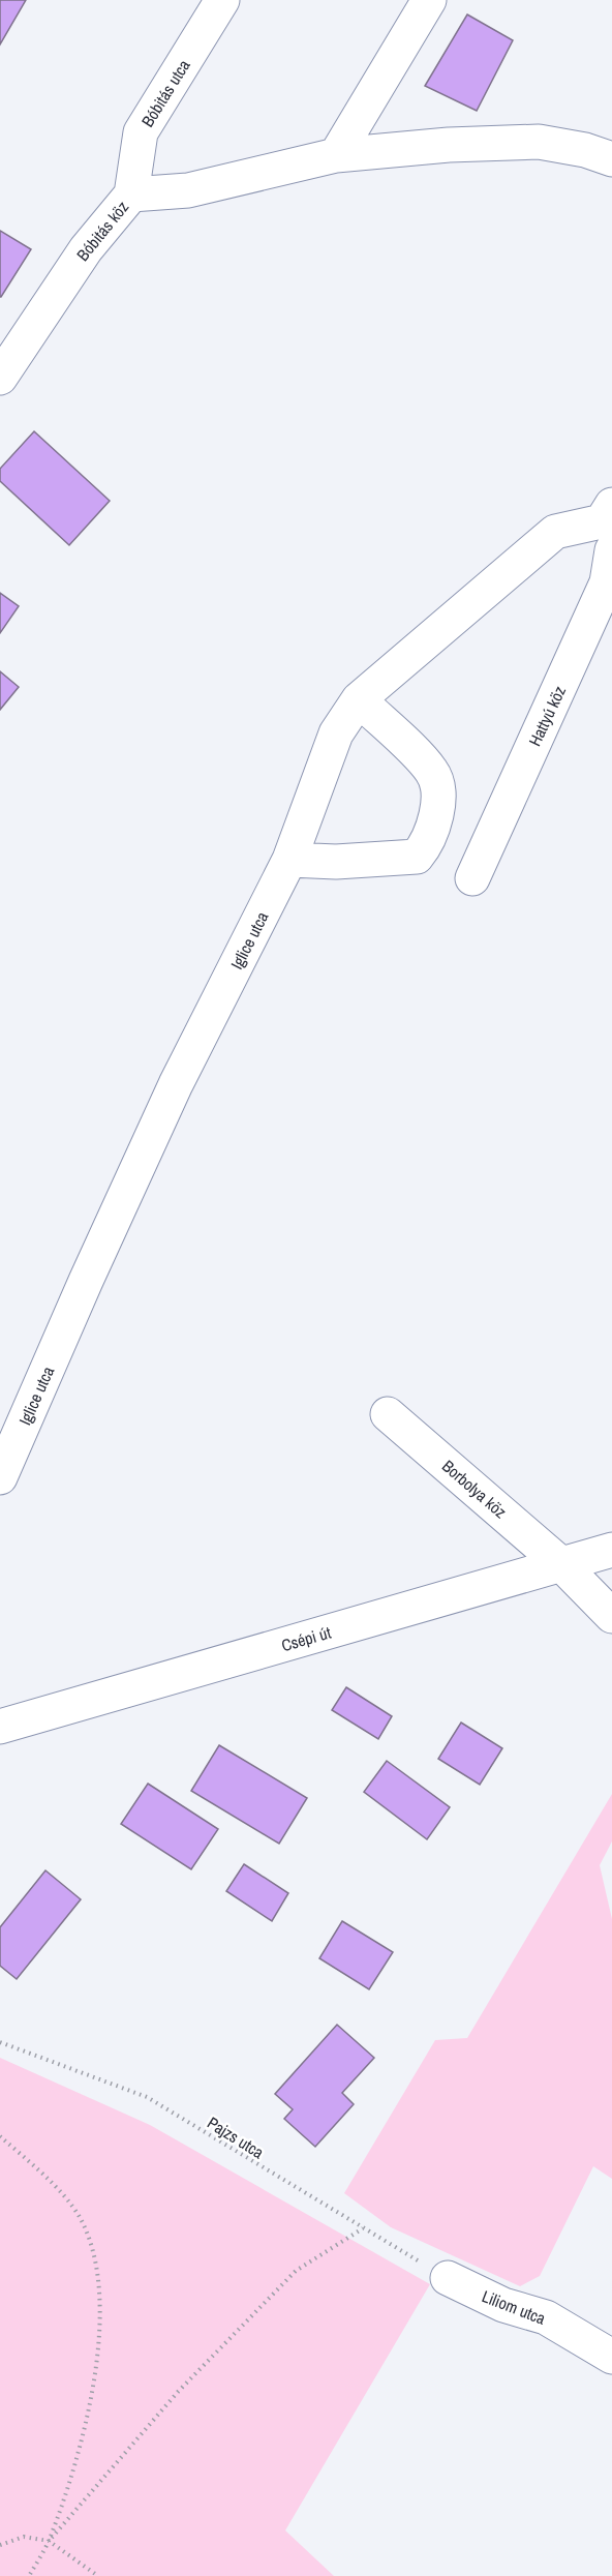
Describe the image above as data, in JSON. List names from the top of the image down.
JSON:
{
  "streets": {
    "street": [
      "Bóbitás utca",
      "Bóbitás köz",
      "Hattyú köz",
      "Iglice utca",
      "Borbolya köz",
      "Csépi út",
      "Liliom utca"
    ],
    "path": ["Pajzs utca"]
  },
  "crossings": [
    ["Bóbitás utca", "Bóbitás köz"],
    ["Hattyú köz", "Iglice utca"],
    ["Borbolya köz", "Csépi út"],
    ["Pajzs utca", "Liliom utca"]
  ]
}
